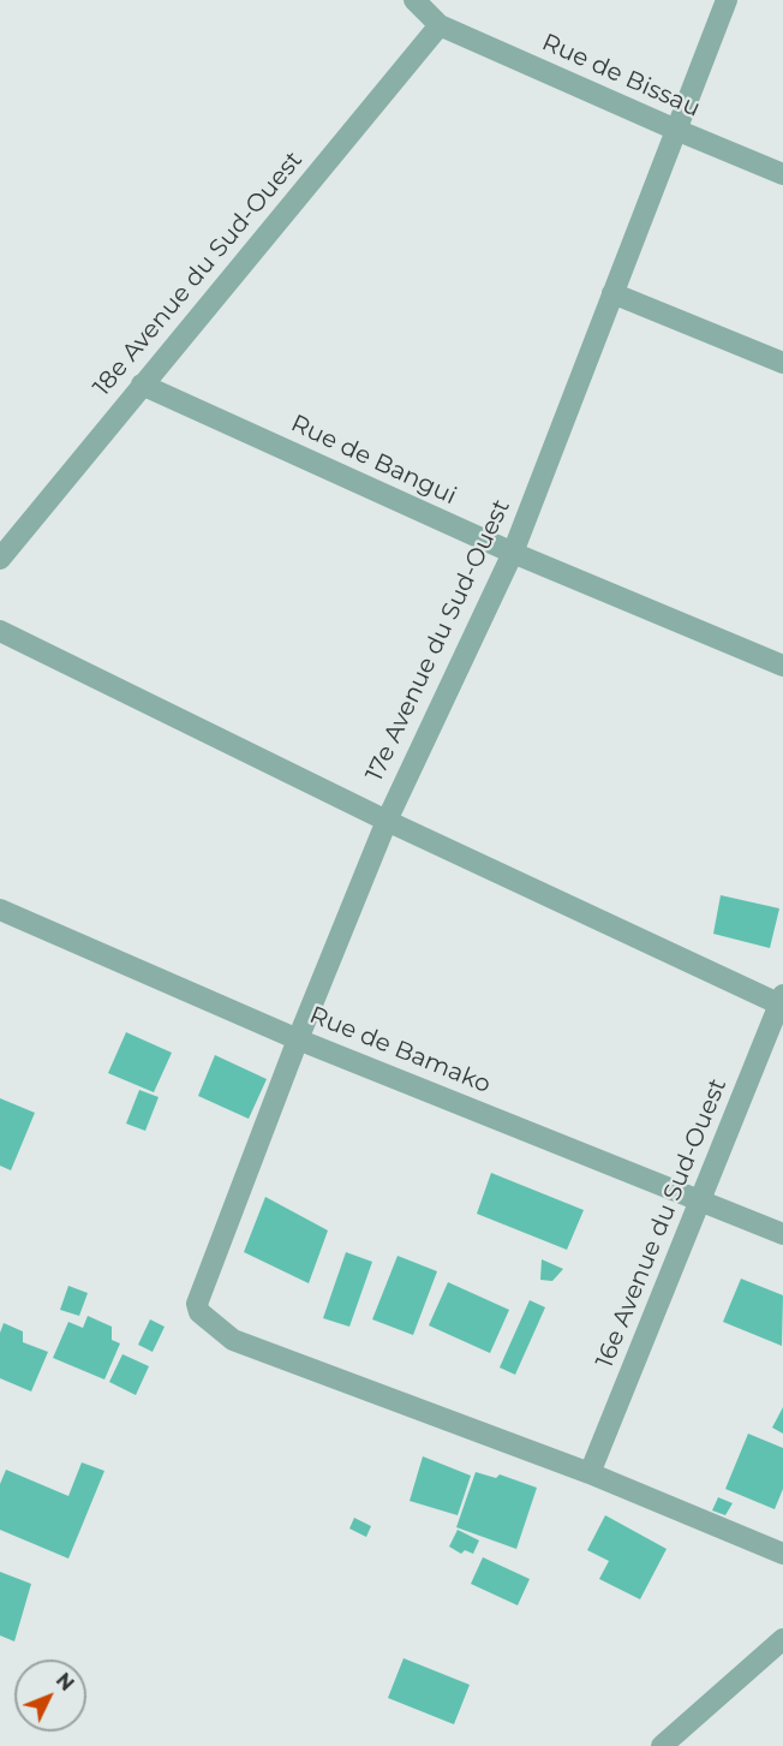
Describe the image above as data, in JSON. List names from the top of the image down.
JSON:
{
  "streets": {
    "street": [
      "Rue de Bissau",
      "18e Avenue du Sud-Ouest",
      "Rue de Bangui",
      "17e Avenue du Sud-Ouest",
      "Rue de Bamako",
      "16e Avenue du Sud-Ouest"
    ]
  },
  "crossings": [
    ["Rue de Bissau", "18e Avenue du Sud-Ouest"],
    ["Rue de Bissau", "17e Avenue du Sud-Ouest"],
    ["18e Avenue du Sud-Ouest", "Rue de Bangui"],
    ["Rue de Bangui", "17e Avenue du Sud-Ouest"],
    ["17e Avenue du Sud-Ouest", "Rue de Bamako"],
    ["17e Avenue du Sud-Ouest", "16e Avenue du Sud-Ouest"],
    ["Rue de Bamako", "16e Avenue du Sud-Ouest"]
  ],
  "north": "top right"
}
